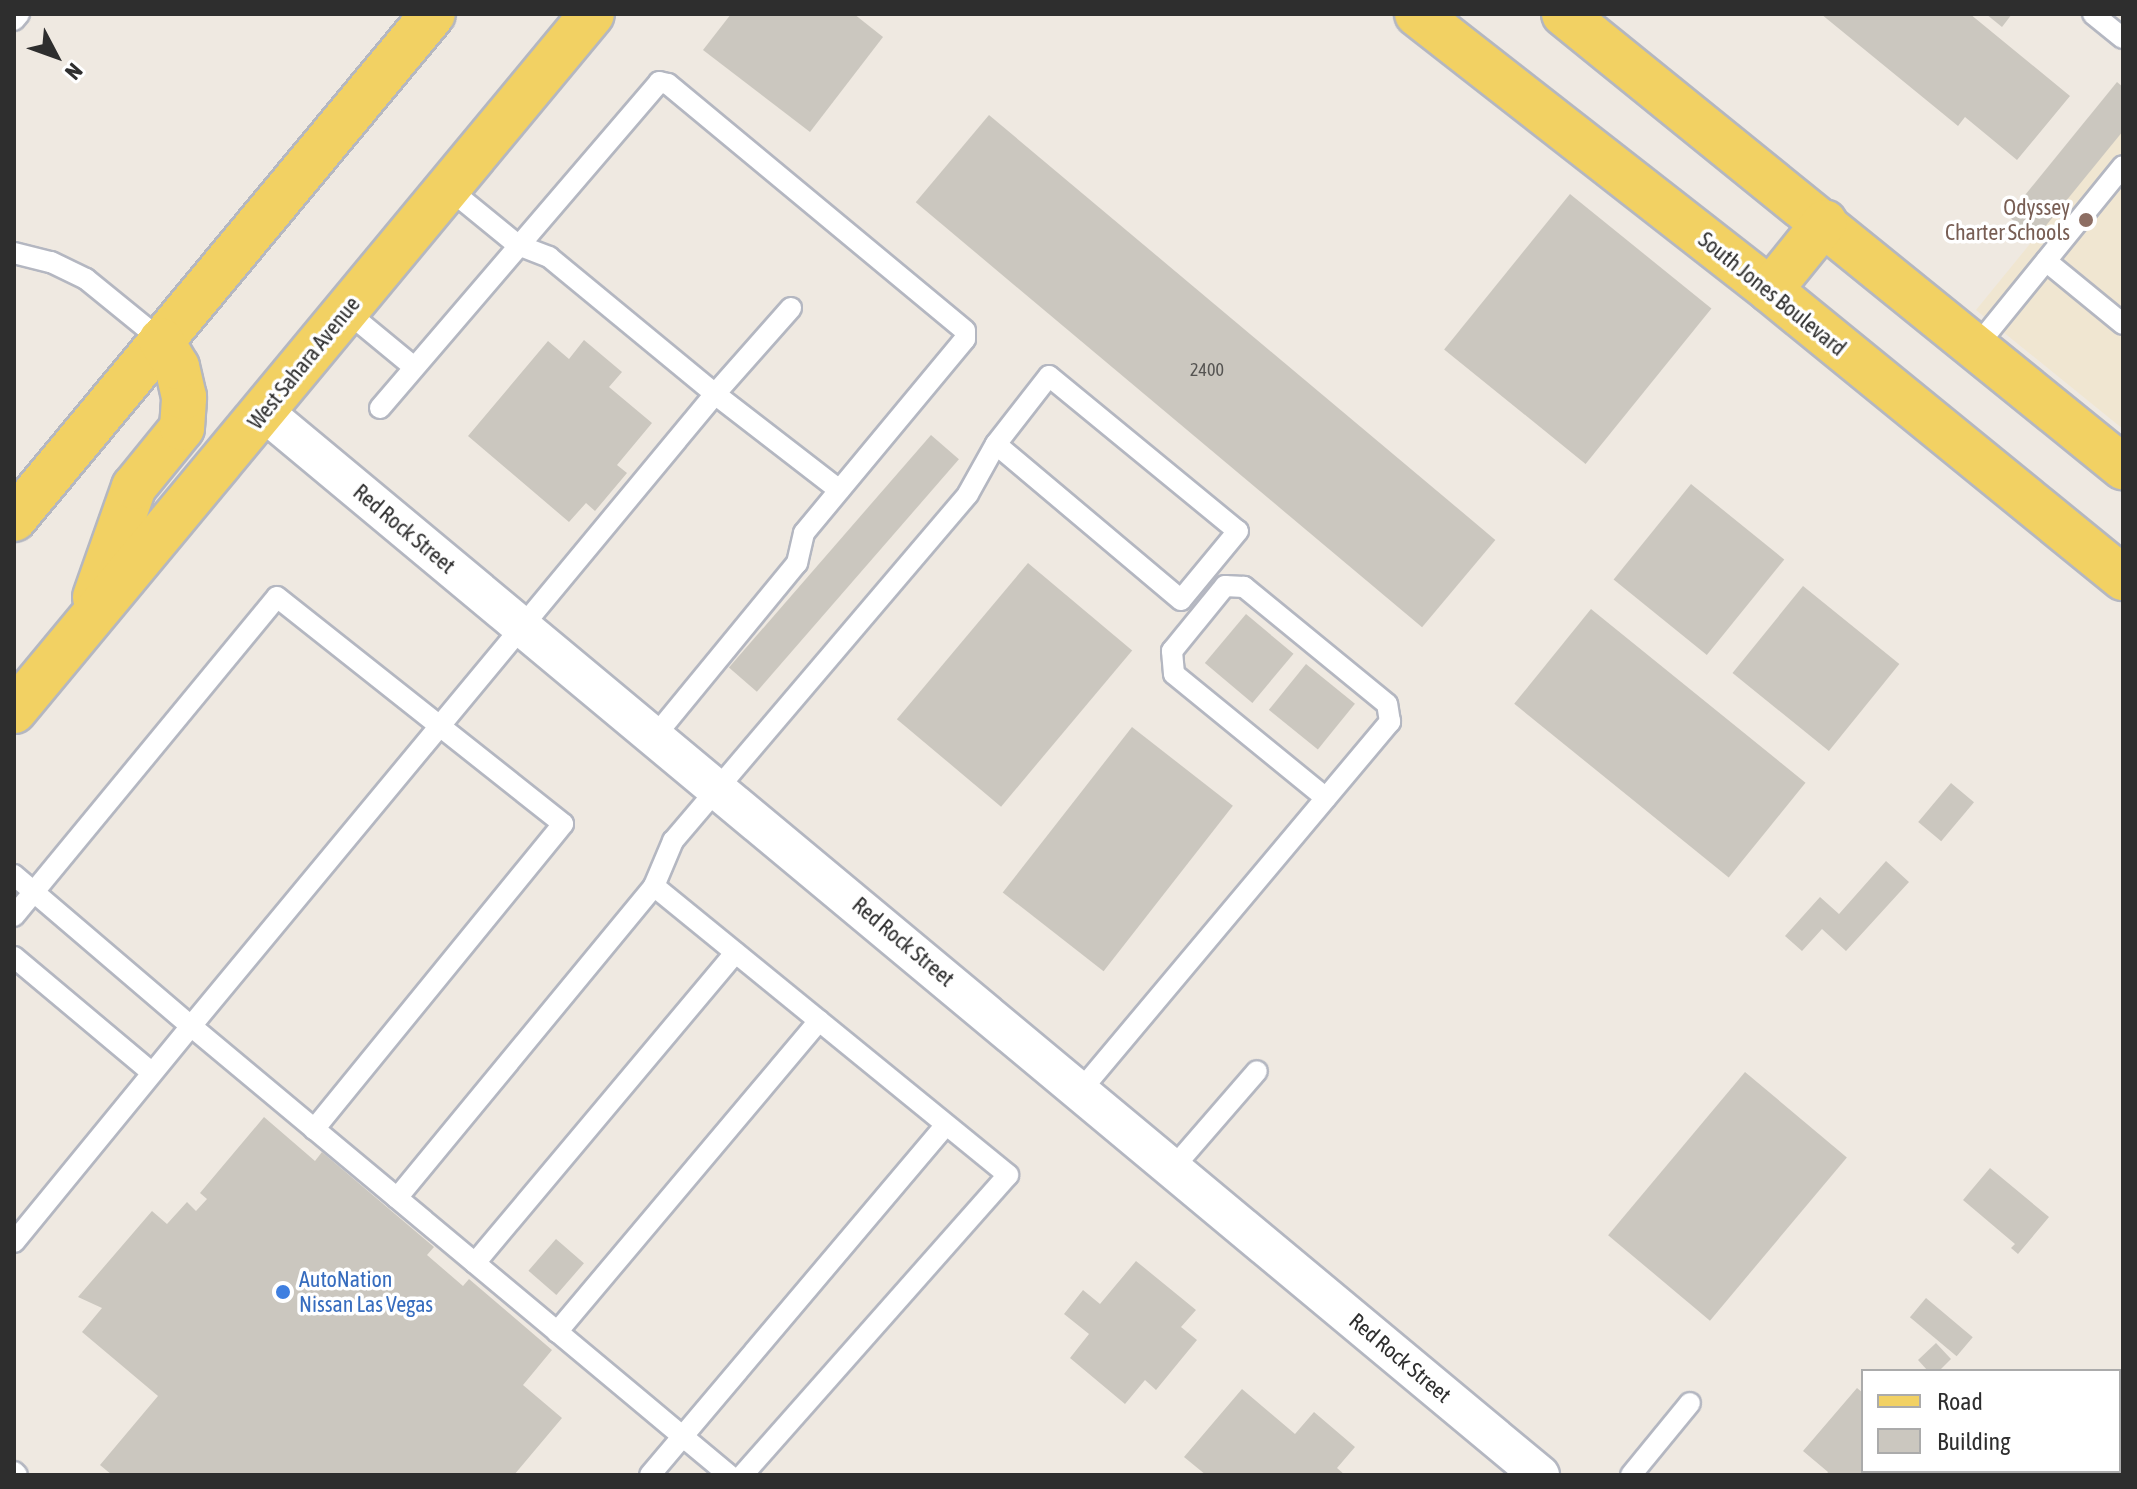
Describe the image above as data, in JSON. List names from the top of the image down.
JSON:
{
  "streets": {
    "main road": ["South Jones Boulevard", "West Sahara Avenue"],
    "street": ["Red Rock Street"]
  },
  "crossings": [
    ["West Sahara Avenue", "Red Rock Street"]
  ],
  "places": ["Odyssey Charter Schools", "AutoNation Nissan Las Vegas"],
  "house_numbers": ["2400"],
  "legend": ["Road", "Building"],
  "north": "bottom right"
}
